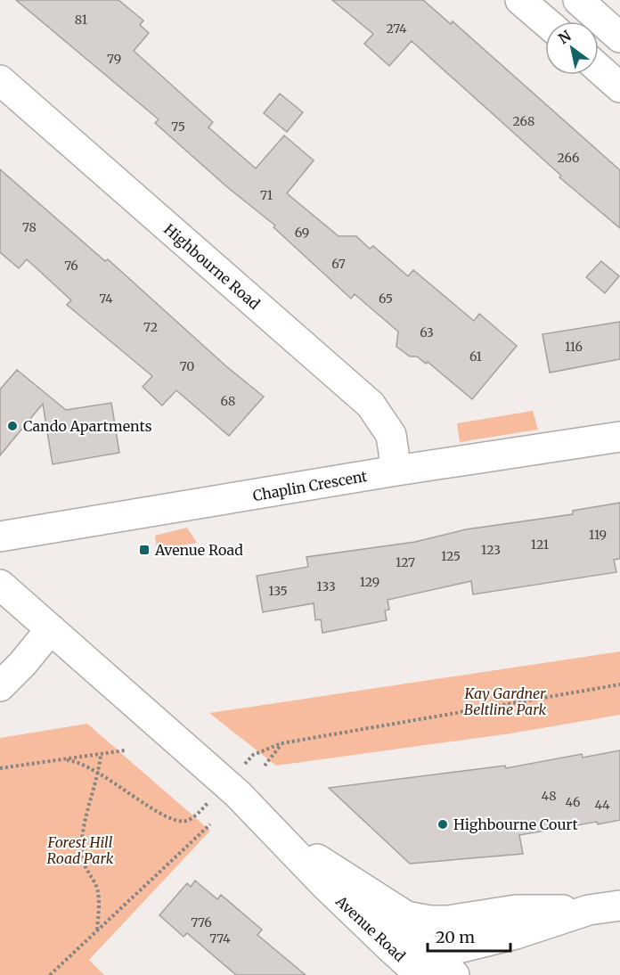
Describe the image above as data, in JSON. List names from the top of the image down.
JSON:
{
  "streets": {
    "street": ["Highbourne Road", "Chaplin Crescent", "Avenue Road"]
  },
  "crossings": [
    ["Highbourne Road", "Chaplin Crescent"]
  ],
  "parks": ["Kay Gardner Beltline Park", "Forest Hill Road Park"],
  "places": {
    "other": ["Cando Apartments", "Highbourne Court"],
    "transit": ["Avenue Road"]
  },
  "house_numbers": [
    "81",
    "274",
    "79",
    "268",
    "75",
    "266",
    "71",
    "78",
    "69",
    "67",
    "76",
    "74",
    "65",
    "72",
    "63",
    "116",
    "61",
    "70",
    "68",
    "119",
    "121",
    "123",
    "125",
    "127",
    "129",
    "133",
    "135",
    "48",
    "46",
    "44",
    "776",
    "774"
  ],
  "scale_bar": "20 m",
  "north": "top left"
}
